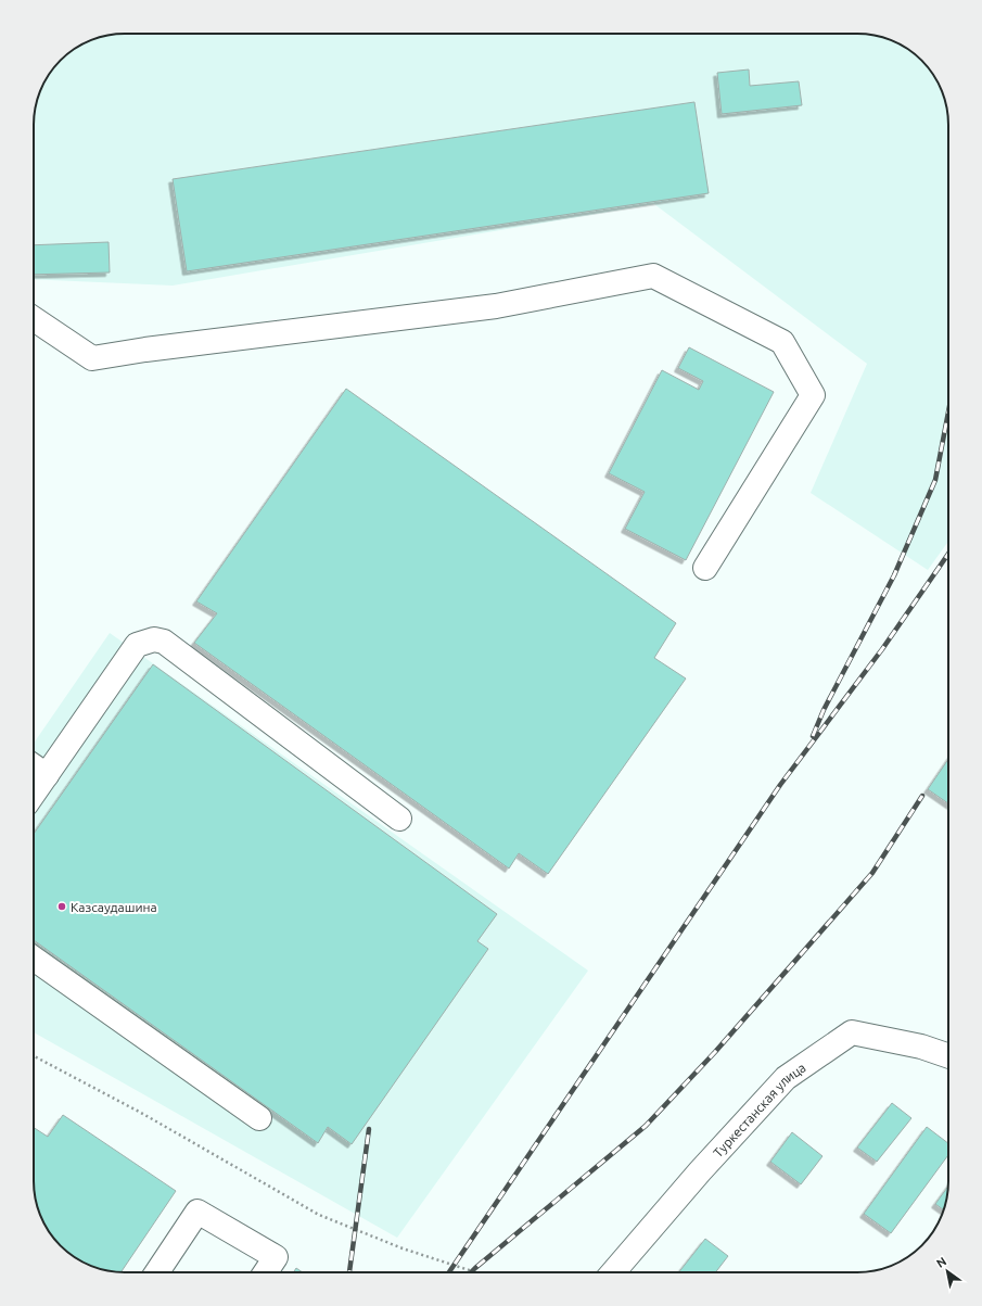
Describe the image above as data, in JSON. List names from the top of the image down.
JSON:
{
  "streets": {
    "street": ["Туркестанская улица"]
  },
  "places": ["Казсаудашина"],
  "north": "top left"
}
